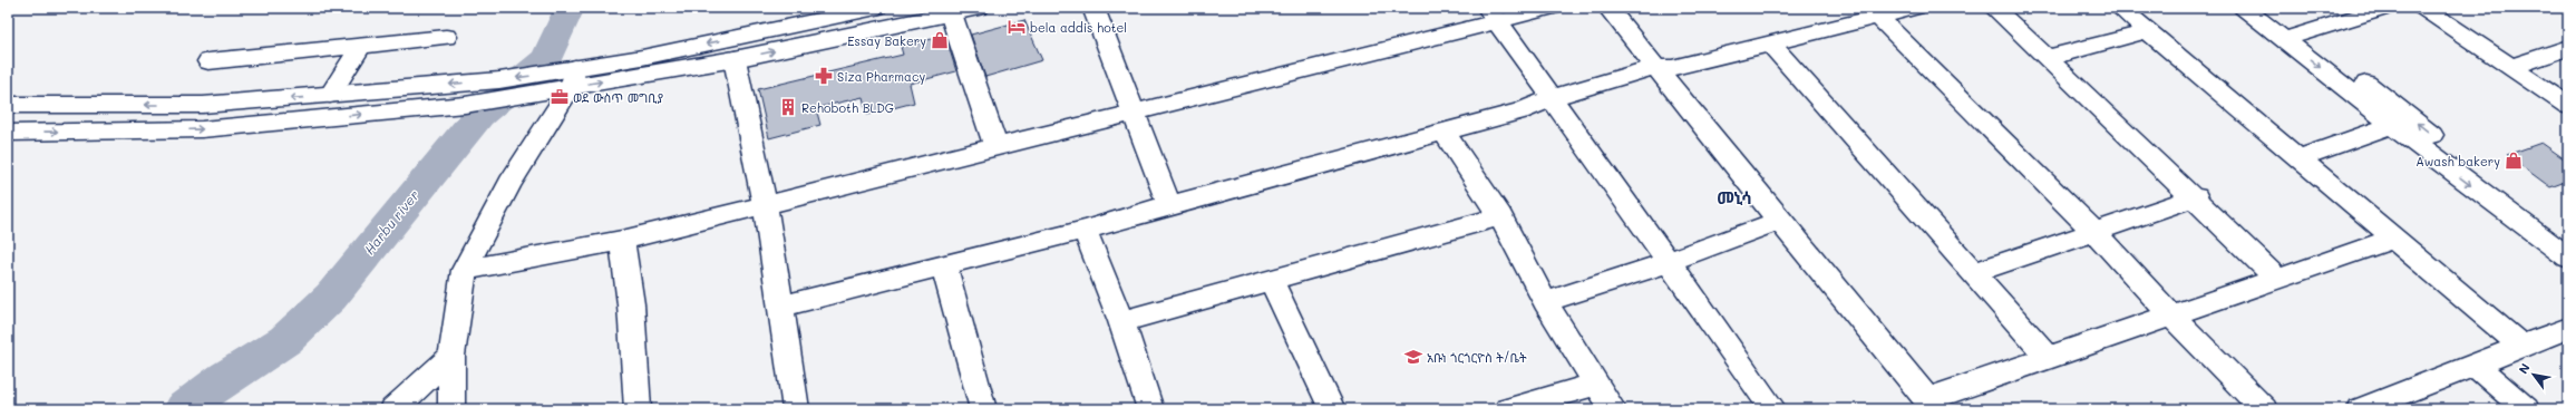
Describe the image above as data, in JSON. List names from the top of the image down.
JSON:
{
  "districts": ["መኒሳ"],
  "water": ["Harbu river"],
  "places": {
    "hotel": ["bela addis hotel"],
    "shop": ["Essay Bakery", "Awash bakery"],
    "pharmacy": ["Siza Pharmacy"],
    "office": ["ወደ ውስጥ መግቢያ"],
    "building": ["Rehoboth BLDG"],
    "school or university": ["አቡነ ጎርጎርዮስ ት/ቤት"]
  },
  "north": "top left"
}
